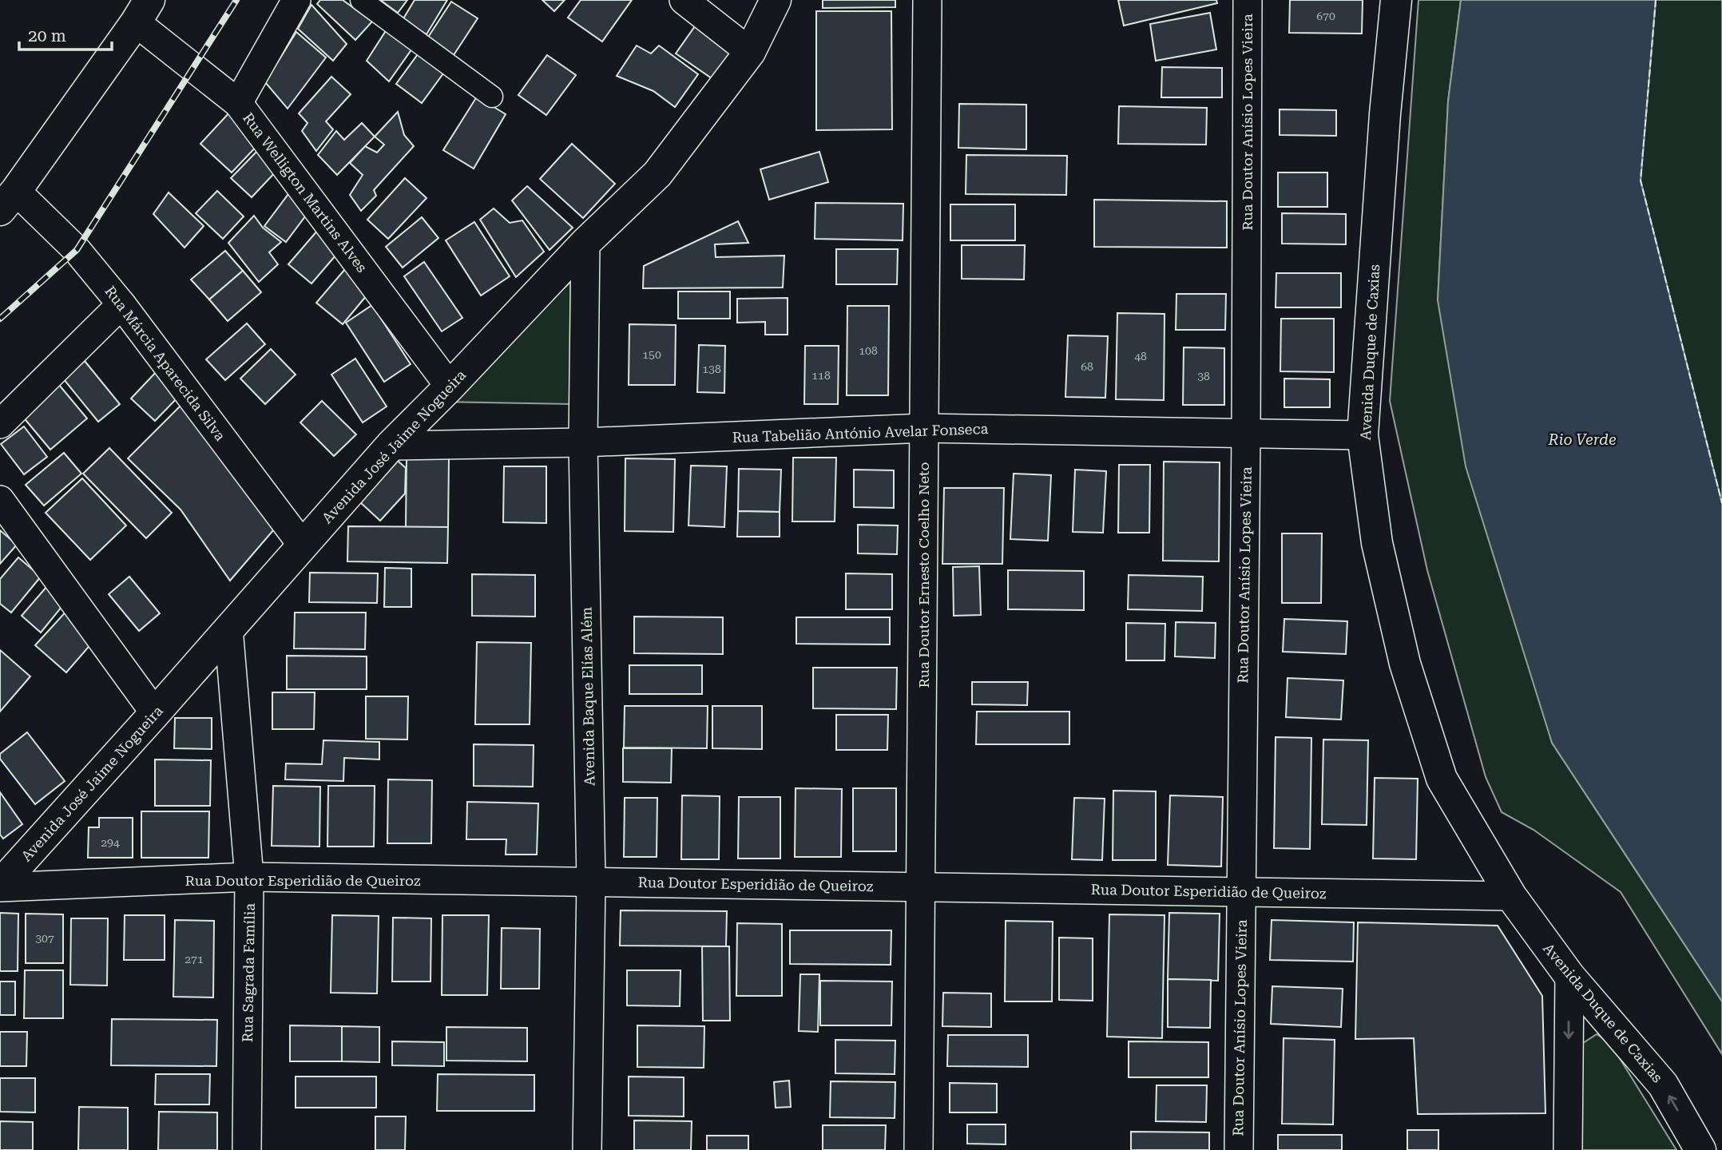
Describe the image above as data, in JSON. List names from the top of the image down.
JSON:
{
  "streets": {
    "main road": ["Avenida Duque de Caxias", "Avenida José Jaime Nogueira"],
    "street": [
      "Rua Doutor Anísio Lopes Vieira",
      "Rua Welligton Martins Alves",
      "Rua Márcia Aparecida Silva",
      "Rua Tabelião António Avelar Fonseca",
      "Rua Doutor Ernesto Coelho Neto",
      "Avenida Baque Elías Além",
      "Rua Doutor Esperidião de Queiroz",
      "Rua Sagrada Família"
    ]
  },
  "crossings": [
    ["Rua Doutor Anísio Lopes Vieira", "Rua Tabelião António Avelar Fonseca"],
    ["Rua Doutor Anísio Lopes Vieira", "Rua Doutor Esperidião de Queiroz"],
    ["Rua Welligton Martins Alves", "Avenida José Jaime Nogueira"],
    ["Avenida Duque de Caxias", "Rua Tabelião António Avelar Fonseca"],
    ["Avenida Duque de Caxias", "Rua Doutor Esperidião de Queiroz"],
    ["Rua Márcia Aparecida Silva", "Avenida José Jaime Nogueira"],
    ["Rua Tabelião António Avelar Fonseca", "Avenida José Jaime Nogueira"],
    ["Rua Tabelião António Avelar Fonseca", "Rua Doutor Ernesto Coelho Neto"],
    ["Rua Tabelião António Avelar Fonseca", "Avenida Baque Elías Além"],
    ["Avenida José Jaime Nogueira", "Avenida Baque Elías Além"],
    ["Avenida José Jaime Nogueira", "Rua Doutor Esperidião de Queiroz"],
    ["Avenida José Jaime Nogueira", "Rua Sagrada Família"],
    ["Rua Doutor Ernesto Coelho Neto", "Rua Doutor Esperidião de Queiroz"],
    ["Avenida Baque Elías Além", "Rua Doutor Esperidião de Queiroz"],
    ["Rua Doutor Esperidião de Queiroz", "Rua Sagrada Família"]
  ],
  "water": ["Rio Verde"],
  "house_numbers": [
    "670",
    "108",
    "150",
    "48",
    "68",
    "138",
    "118",
    "38",
    "294",
    "307",
    "271"
  ],
  "scale_bar": "20 m"
}
